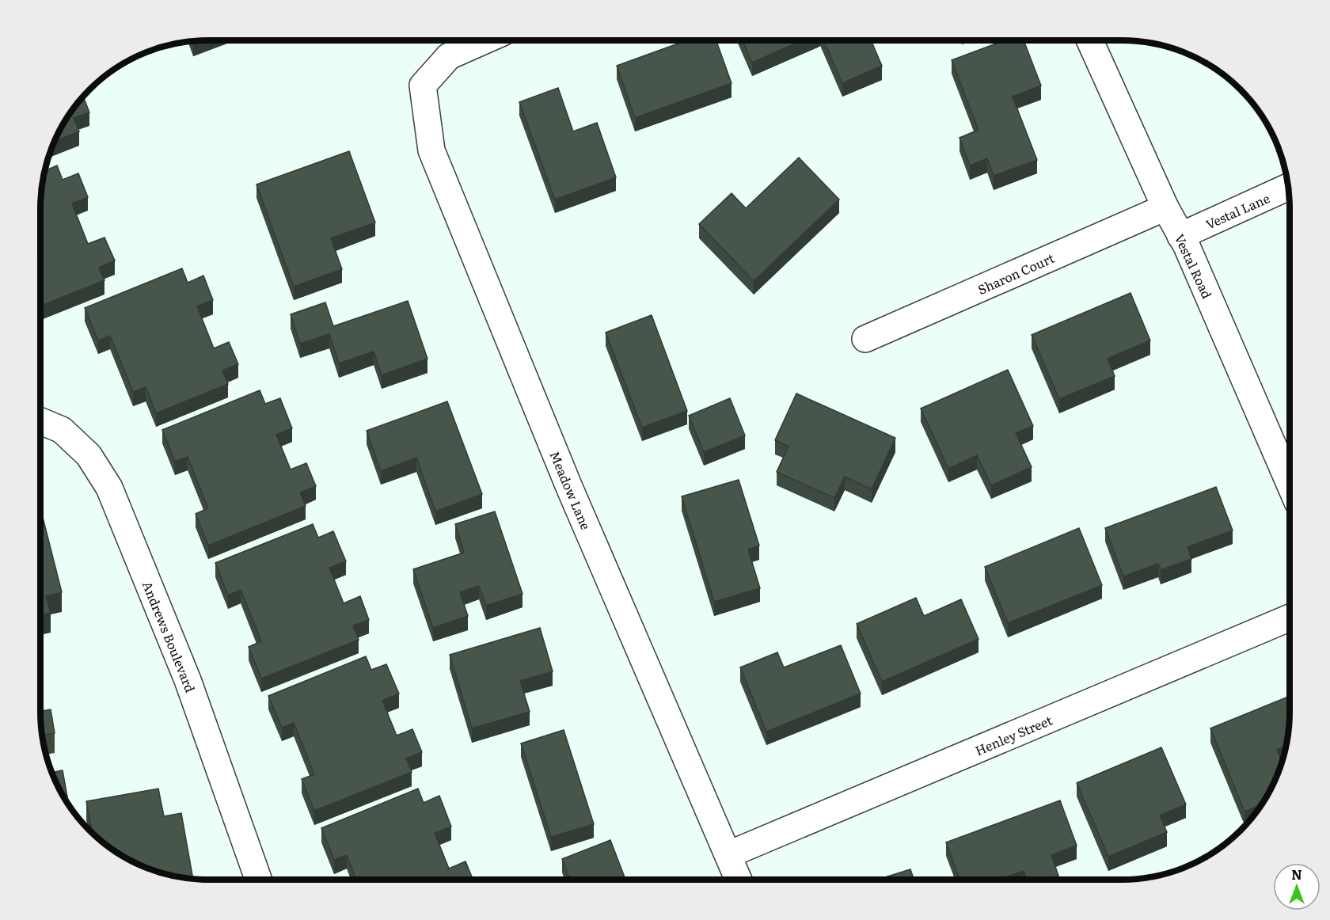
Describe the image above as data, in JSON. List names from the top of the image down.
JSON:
{
  "streets": {
    "street": [
      "Vestal Lane",
      "Vestal Road",
      "Sharon Court",
      "Meadow Lane",
      "Andrews Boulevard",
      "Henley Street"
    ]
  },
  "crossings": [
    ["Vestal Lane", "Vestal Road"],
    ["Vestal Road", "Sharon Court"],
    ["Meadow Lane", "Henley Street"]
  ],
  "north": "top"
}
